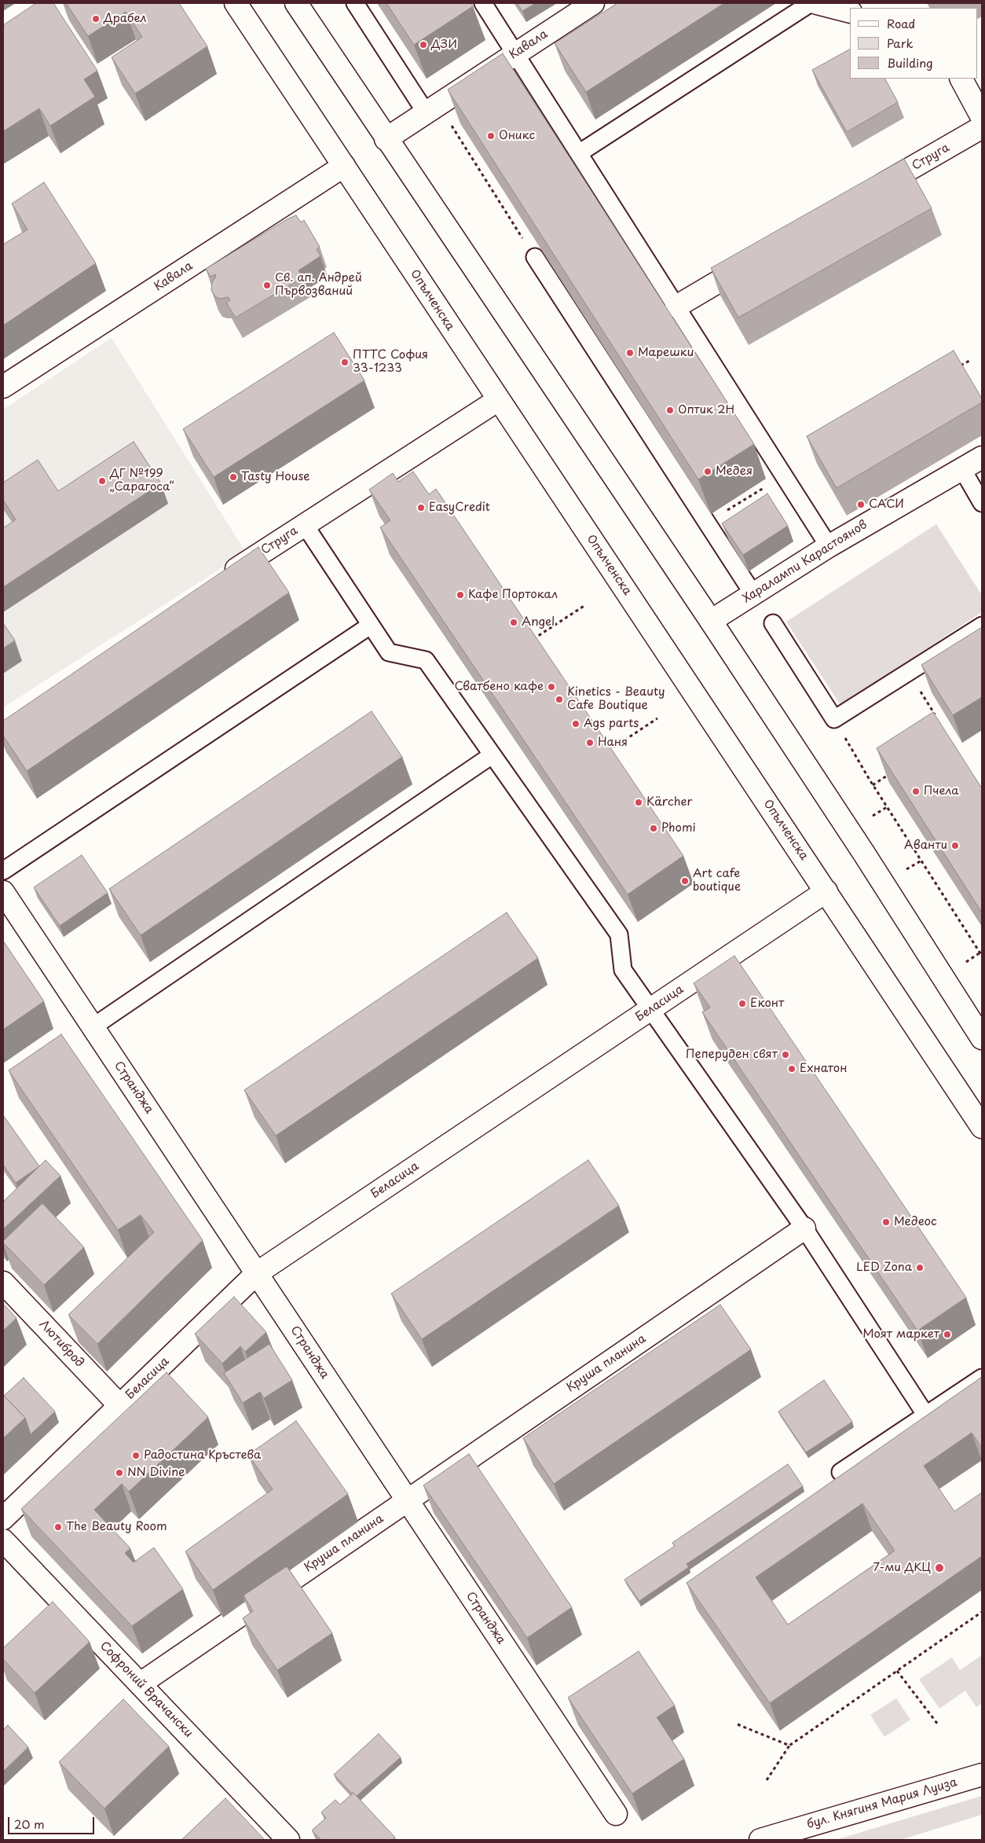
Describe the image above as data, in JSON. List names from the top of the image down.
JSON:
{
  "streets": {
    "street": [
      "Кавала",
      "Струга",
      "Опълченска",
      "Харалампи Карастоянов",
      "Беласица",
      "Странджа",
      "Лютиброд",
      "Круша планина",
      "Софроний Врачански",
      "бул. Княгиня Мария Луиза"
    ]
  },
  "crossings": [
    ["Кавала", "Опълченска"],
    ["Струга", "Опълченска"],
    ["Опълченска", "Беласица"],
    ["Беласица", "Странджа"],
    ["Беласица", "Лютиброд"],
    ["Странджа", "Круша планина"],
    ["Круша планина", "Софроний Врачански"]
  ],
  "places": [
    "Драбел",
    "ДЗИ",
    "Оникс",
    "Св. ап. Андрей Първозваний",
    "Марешки",
    "ПТТС София 33-1233",
    "Оптик 2Н",
    "Медея",
    "Tasty House",
    "ДГ №199 „Сарагоса“",
    "САСИ",
    "EasyCredit",
    "Кафе Портокал",
    "Angel",
    "Сватбено кафе",
    "Kinetics - Beauty Cafe Boutique",
    "Ags parts",
    "Наня",
    "Пчела",
    "Kärcher",
    "Phomi",
    "Аванти",
    "Art cafe boutique",
    "Еконт",
    "Пеперуден свят",
    "Ехнатон",
    "Медеос",
    "LED Zona",
    "Моят маркет",
    "Радостина Кръстева",
    "NN Divine",
    "The Beauty Room",
    "7-ми ДКЦ"
  ],
  "legend": ["Road", "Park", "Building"],
  "scale_bar": "20 m"
}
